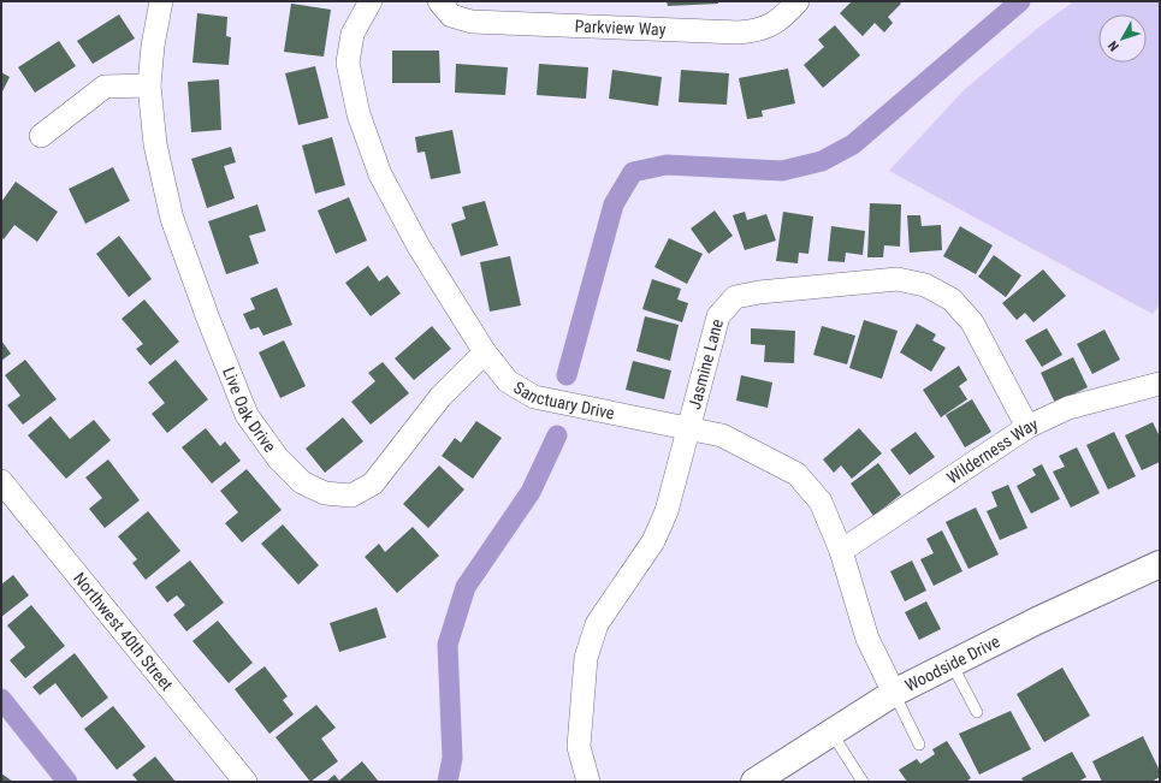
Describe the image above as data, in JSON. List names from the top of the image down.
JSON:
{
  "streets": {
    "street": [
      "Parkview Way",
      "Jasmine Lane",
      "Sanctuary Drive",
      "Live Oak Drive",
      "Wilderness Way",
      "Northwest 40th Street",
      "Woodside Drive"
    ]
  },
  "crossings": [
    ["Jasmine Lane", "Sanctuary Drive"],
    ["Jasmine Lane", "Wilderness Way"],
    ["Sanctuary Drive", "Live Oak Drive"],
    ["Sanctuary Drive", "Wilderness Way"],
    ["Sanctuary Drive", "Woodside Drive"]
  ],
  "north": "bottom left"
}
